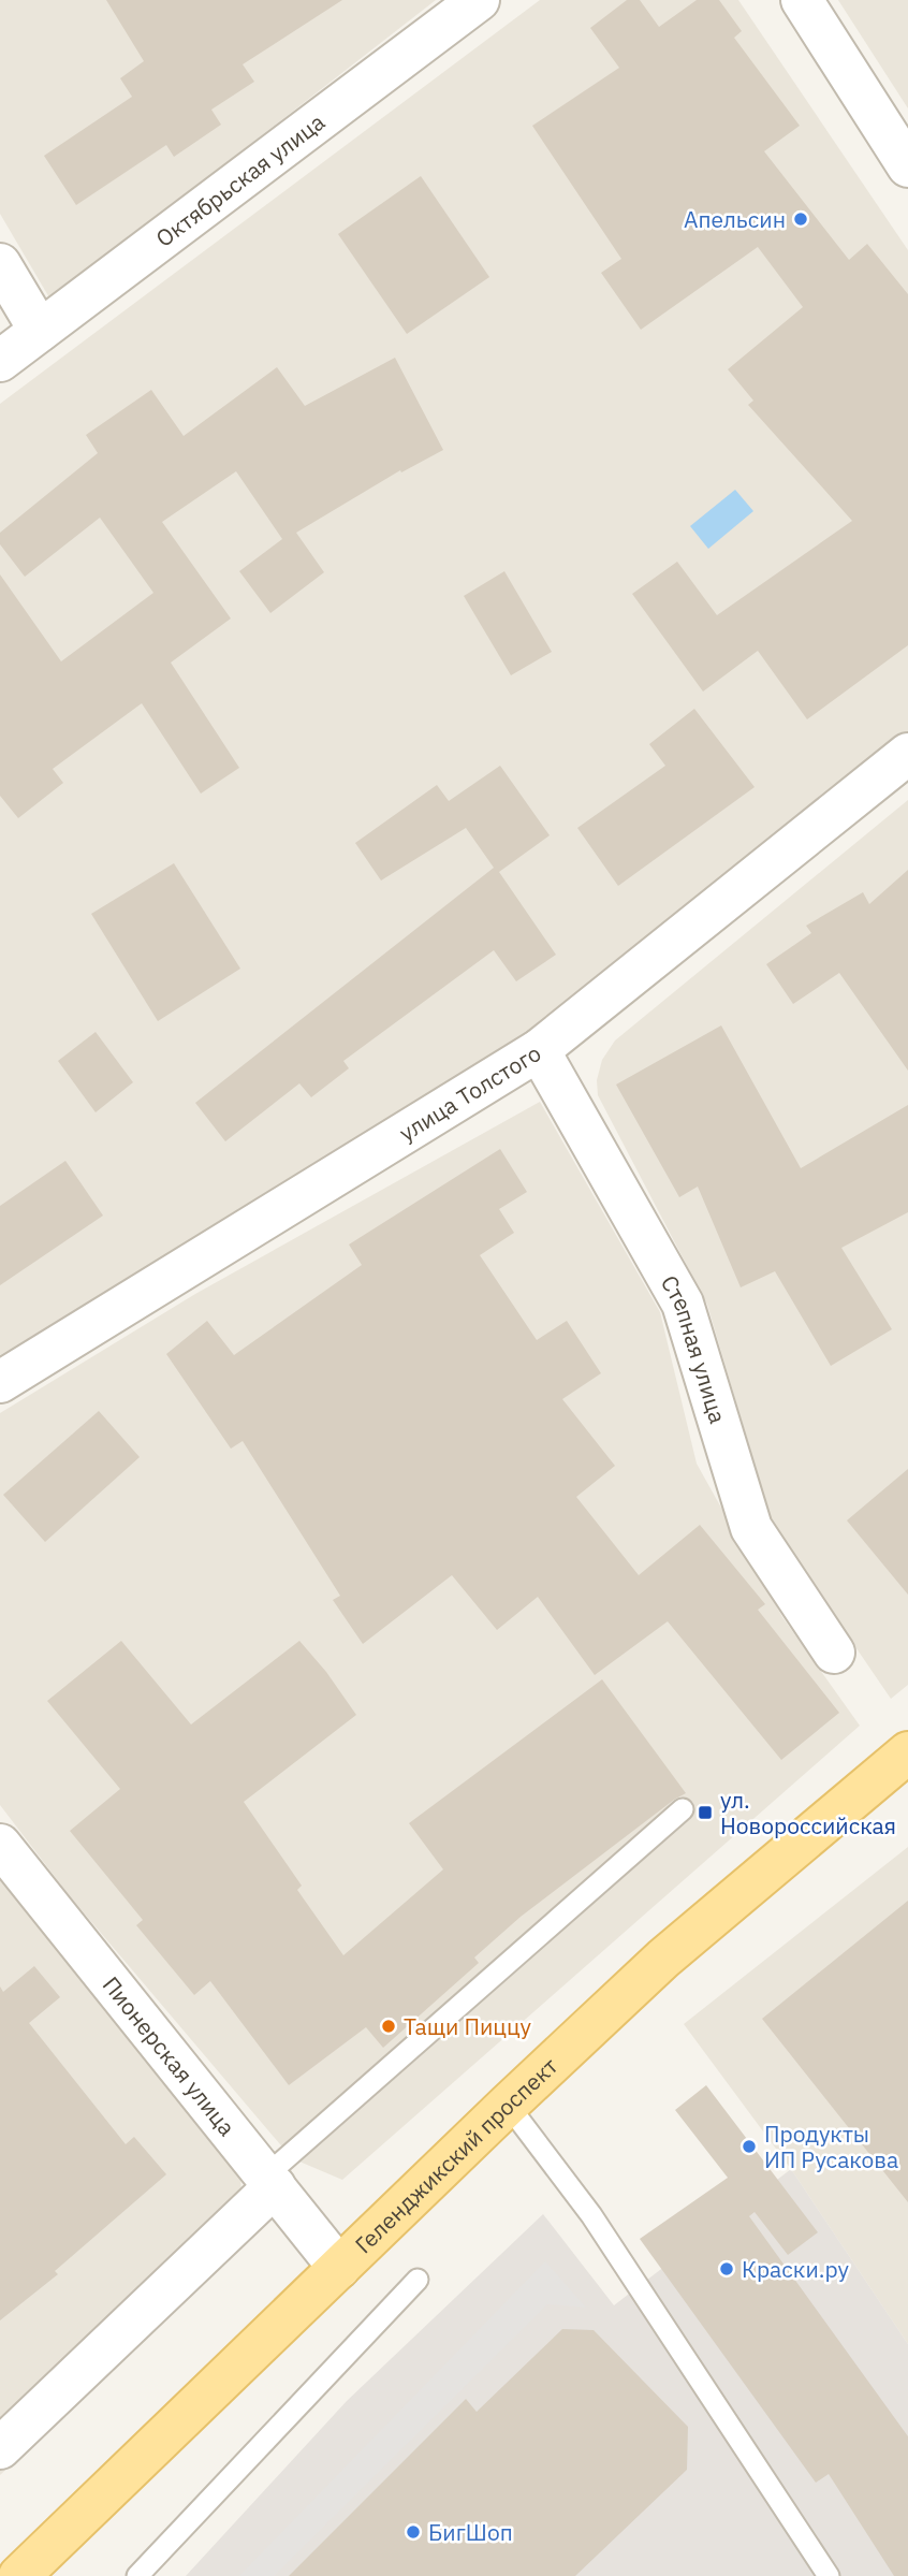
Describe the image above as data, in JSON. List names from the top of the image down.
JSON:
{
  "streets": {
    "main road": ["Геленджикский проспект"],
    "street": [
      "Октябрьская улица",
      "улица Толстого",
      "Степная улица",
      "Пионерская улица"
    ]
  },
  "crossings": [
    ["улица Толстого", "Степная улица"],
    ["Пионерская улица", "Геленджикский проспект"]
  ],
  "places": {
    "other": [
      "Апельсин",
      "Тащи Пиццу",
      "Продукты ИП Русакова",
      "Краски.ру",
      "БигШоп"
    ],
    "transit": ["ул. Новороссийская"]
  }
}
